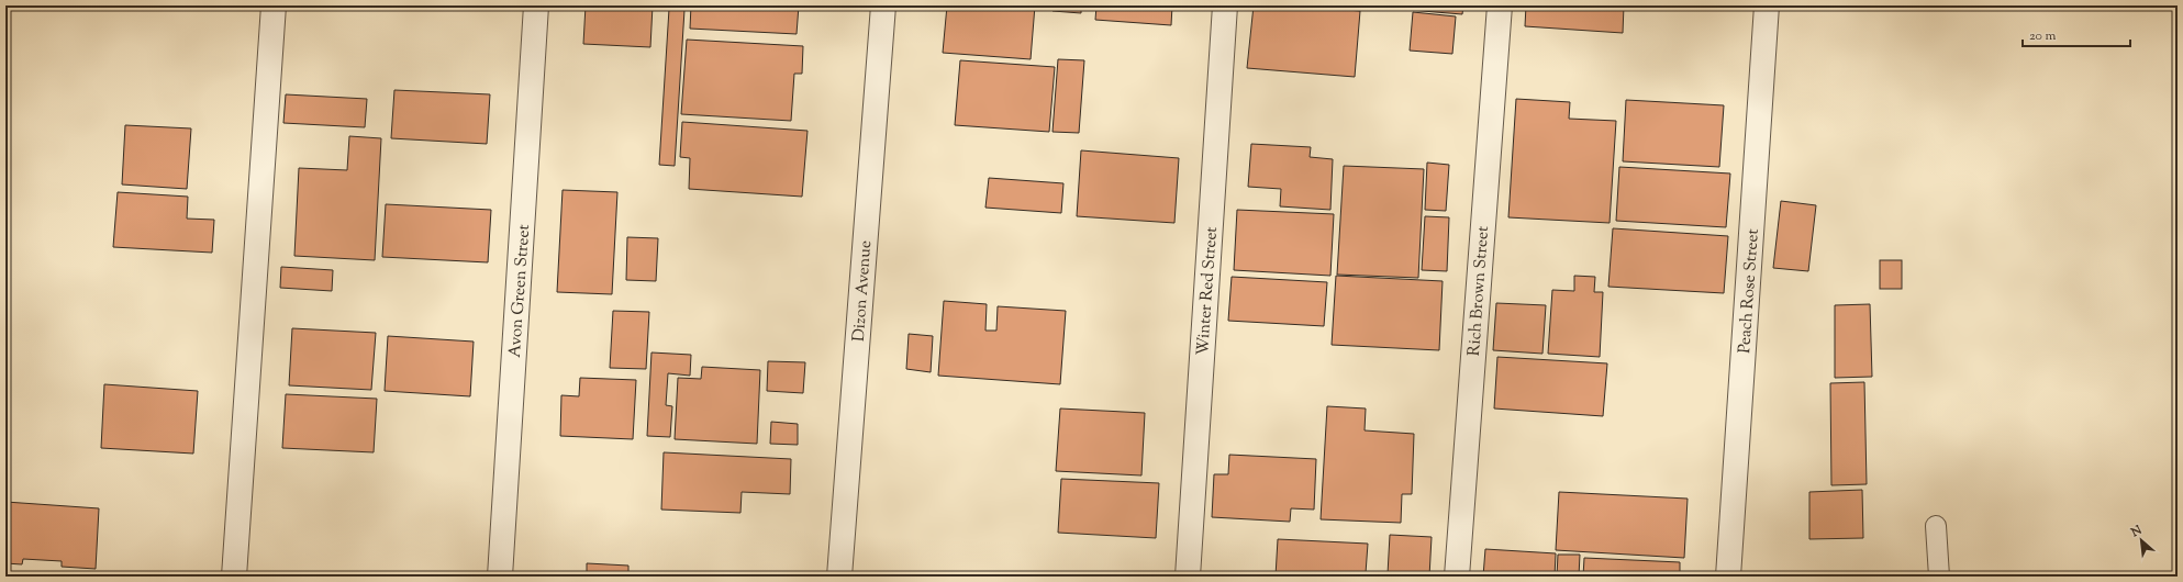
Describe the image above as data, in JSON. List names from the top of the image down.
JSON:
{
  "streets": {
    "street": [
      "Avon Green Street",
      "Dizon Avenue",
      "Winter Red Street",
      "Rich Brown Street",
      "Peach Rose Street"
    ]
  },
  "scale_bar": "20 m",
  "north": "top left"
}
